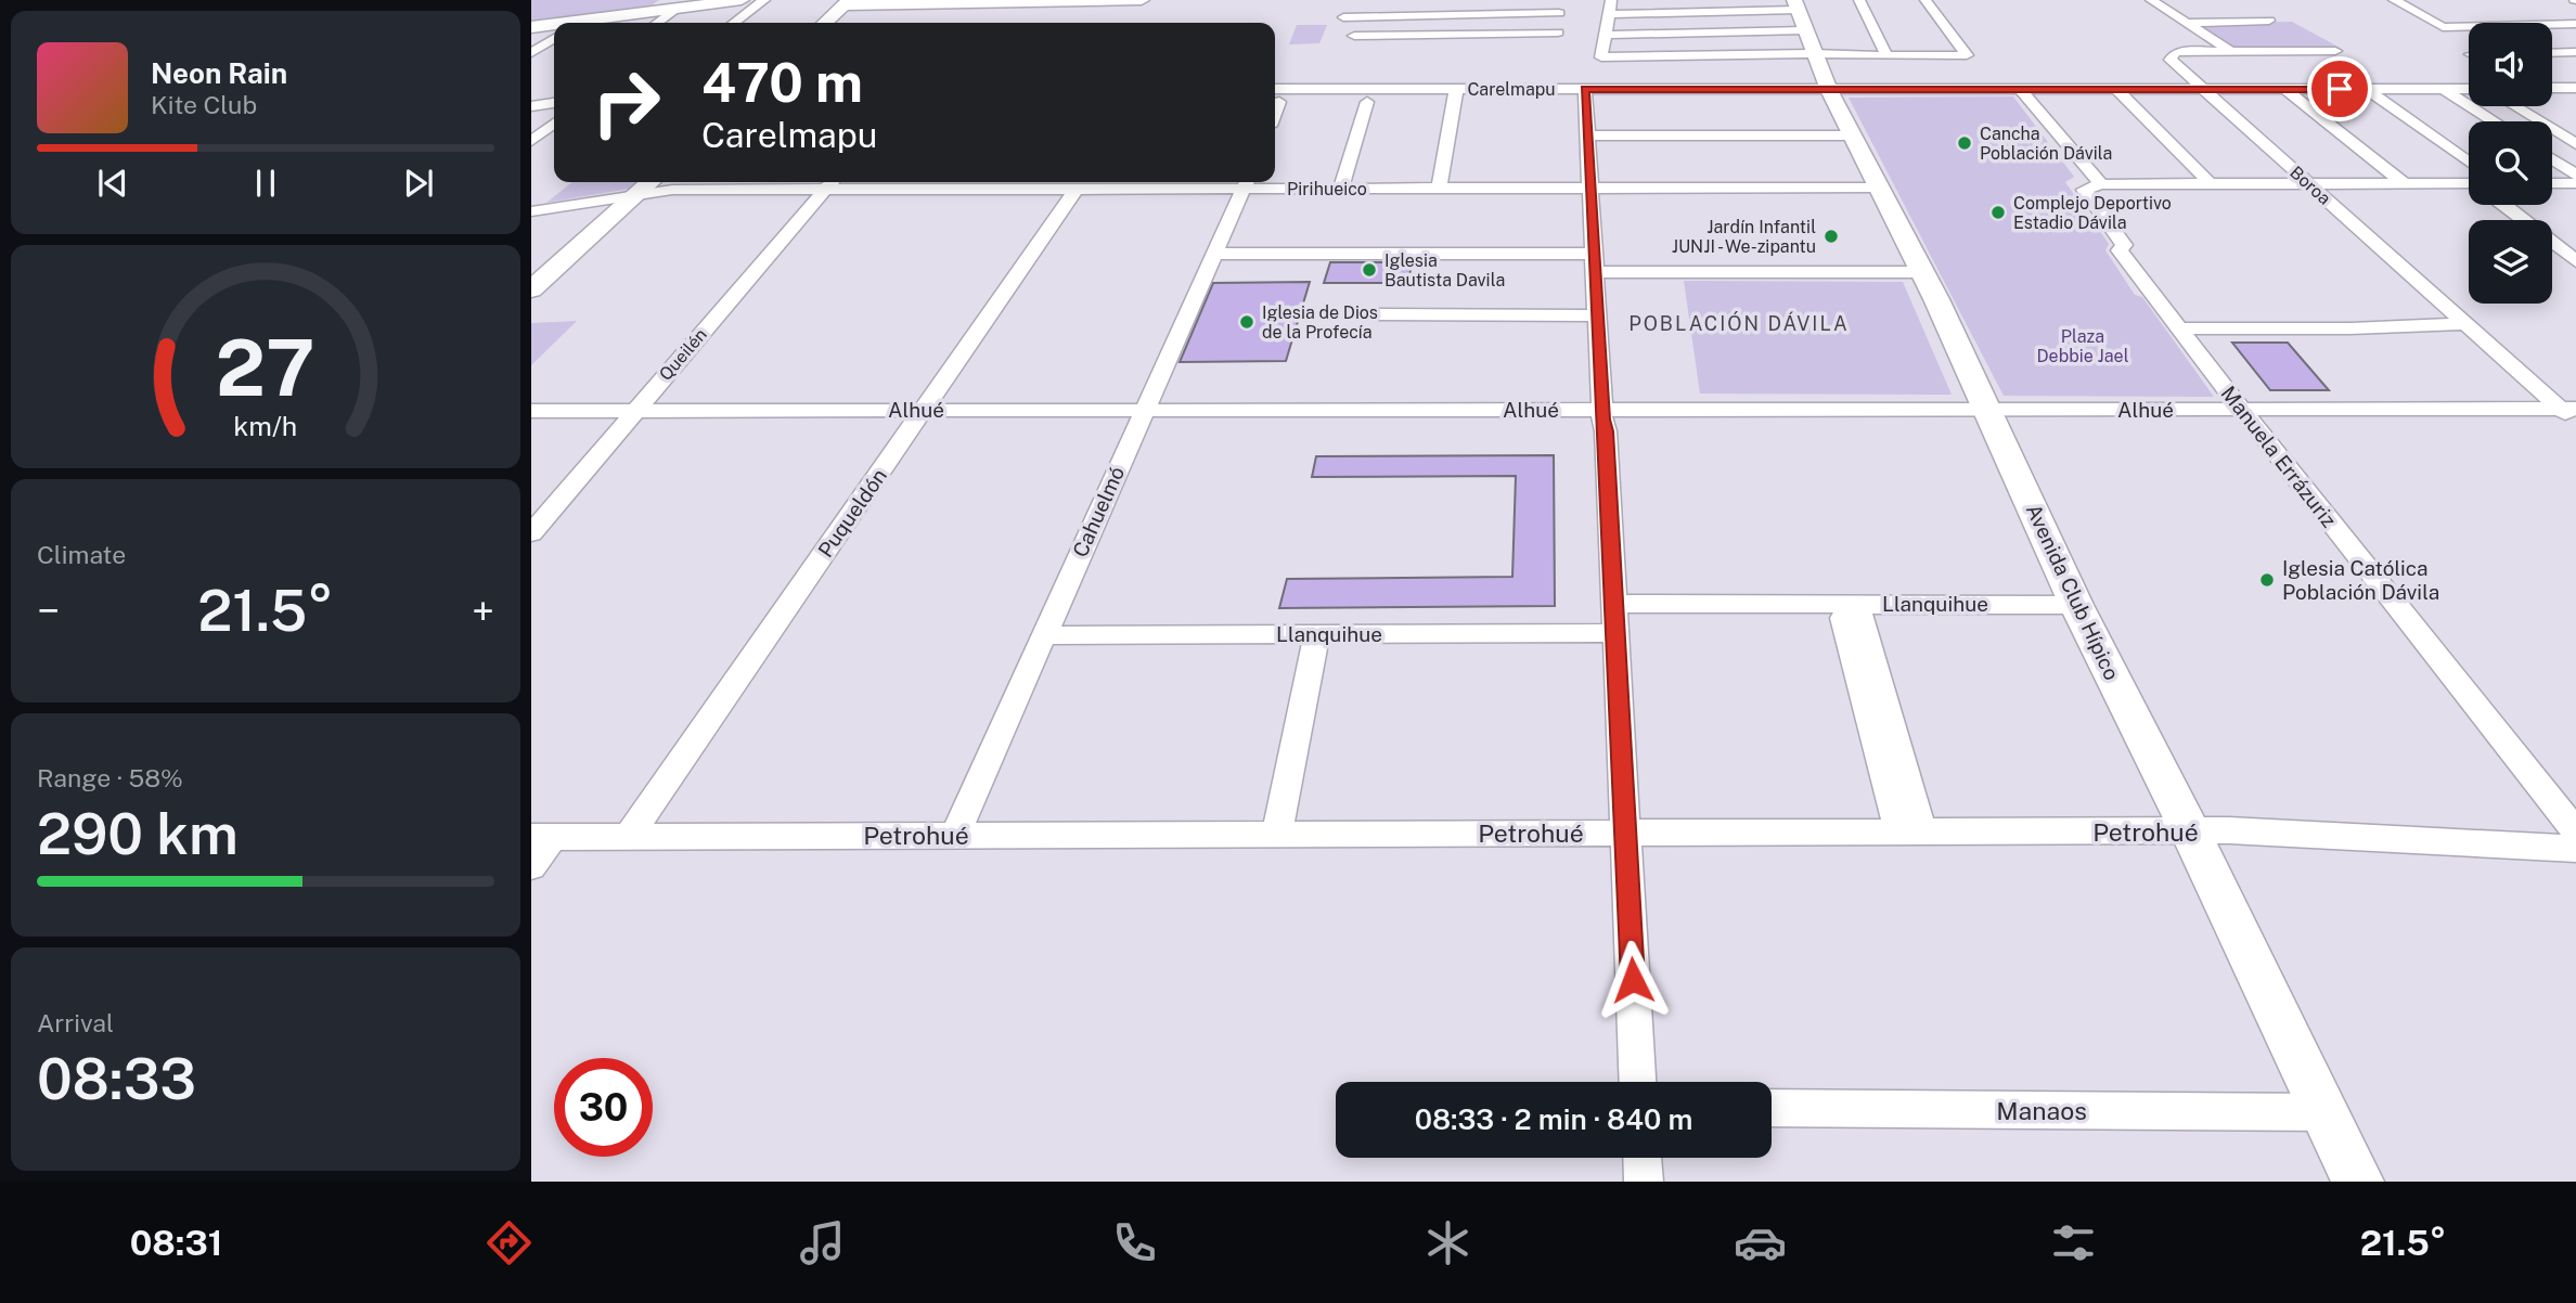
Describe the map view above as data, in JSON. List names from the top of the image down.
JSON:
{
  "streets": {
    "street": [
      "Carelmapu",
      "Boroa",
      "Pirihueico",
      "Queilén",
      "Alhué",
      "Manuela Errázuriz",
      "Cahuelmó",
      "Puqueldón",
      "Avenida Club Hípico",
      "Llanquihue",
      "Petrohué",
      "Manaos"
    ]
  },
  "crossings": [
    ["Carelmapu", "Boroa"],
    ["Carelmapu", "Avenida Club Hípico"],
    ["Boroa", "Alhué"],
    ["Pirihueico", "Queilén"],
    ["Pirihueico", "Cahuelmó"],
    ["Pirihueico", "Puqueldón"],
    ["Pirihueico", "Avenida Club Hípico"],
    ["Queilén", "Alhué"],
    ["Alhué", "Manuela Errázuriz"],
    ["Alhué", "Cahuelmó"],
    ["Alhué", "Puqueldón"],
    ["Alhué", "Avenida Club Hípico"],
    ["Cahuelmó", "Llanquihue"],
    ["Cahuelmó", "Petrohué"],
    ["Puqueldón", "Petrohué"],
    ["Avenida Club Hípico", "Llanquihue"],
    ["Avenida Club Hípico", "Petrohué"],
    ["Avenida Club Hípico", "Manaos"]
  ],
  "districts": ["POBLACIÓN DÁVILA"],
  "parks": ["Plaza Debbie Jael"],
  "places": [
    "Cancha Población Dávila",
    "Complejo Deportivo Estadio Dávila",
    "Jardín Infantil JUNJI - We-zipantu",
    "Iglesia Bautista Davila",
    "Iglesia de Dios de la Profecía",
    "Iglesia Católica Población Dávila"
  ],
  "page": {
    "turn": ["470 m", "Carelmapu"],
    "song": ["Neon Rain", "Kite Club"],
    "tile": [
      "Climate",
      ["Range · 58%", "290 km"],
      ["Arrival", "08:33"]
    ],
    "heat": ["−", "21.5°", "+"],
    "limit": "30",
    "trip": "08:33 · 2 min · 840 m",
    "tabs": ["08:31", "21.5°"],
    "gauge": ["27", "km/h"]
  }
}
